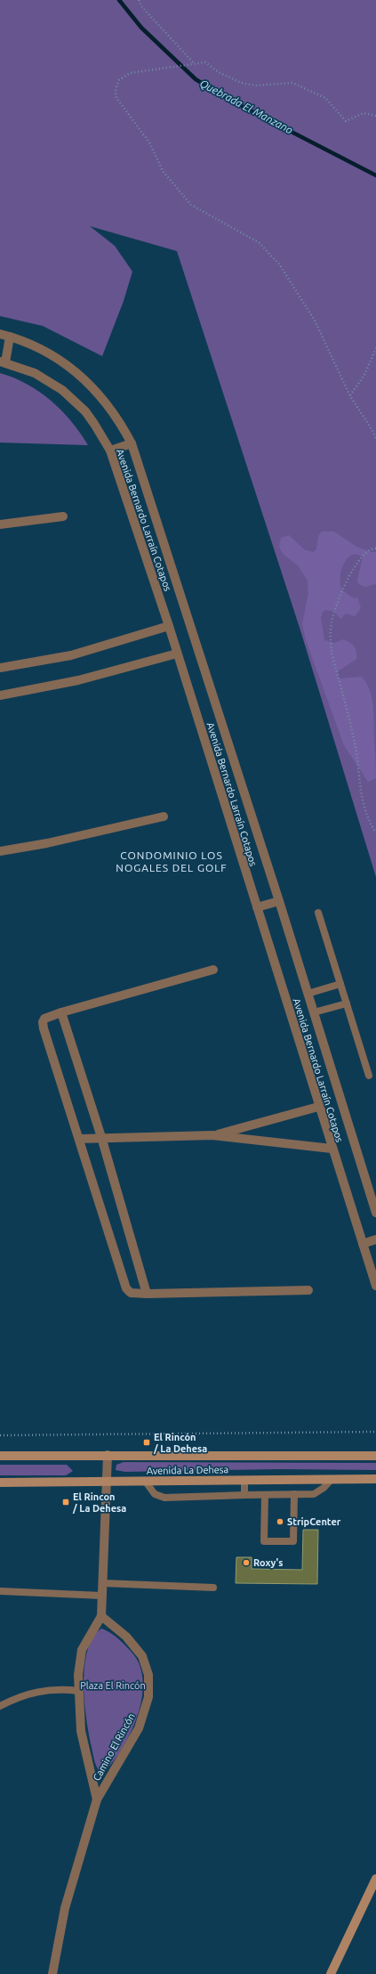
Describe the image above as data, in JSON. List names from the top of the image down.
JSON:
{
  "streets": {
    "street": ["Avenida Bernardo Larraín Cotapos", "Avenida La Dehesa", "Camino El Rincón"]
  },
  "crossings": [
    ["Avenida La Dehesa", "Camino El Rincón"]
  ],
  "districts": ["CONDOMINIO LOS NOGALES DEL GOLF"],
  "water": ["Quebrada El Manzano"],
  "parks": ["Plaza El Rincón"],
  "places": {
    "transit": ["El Rincón / La Dehesa", "El Rincon / La Dehesa"],
    "other": ["StripCenter", "Roxy's"]
  }
}
